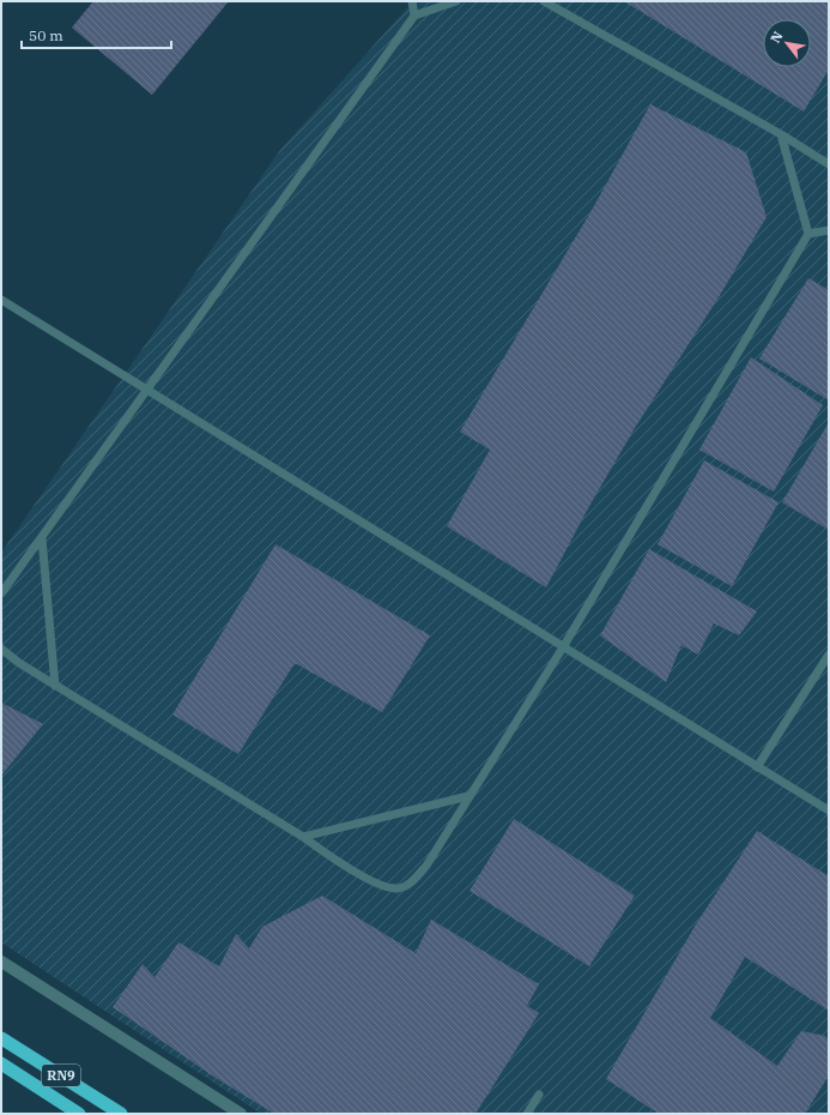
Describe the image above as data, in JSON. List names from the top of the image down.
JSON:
{
  "streets": {
    "highway": ["RN9"]
  },
  "scale_bar": "50 m",
  "north": "top left"
}
